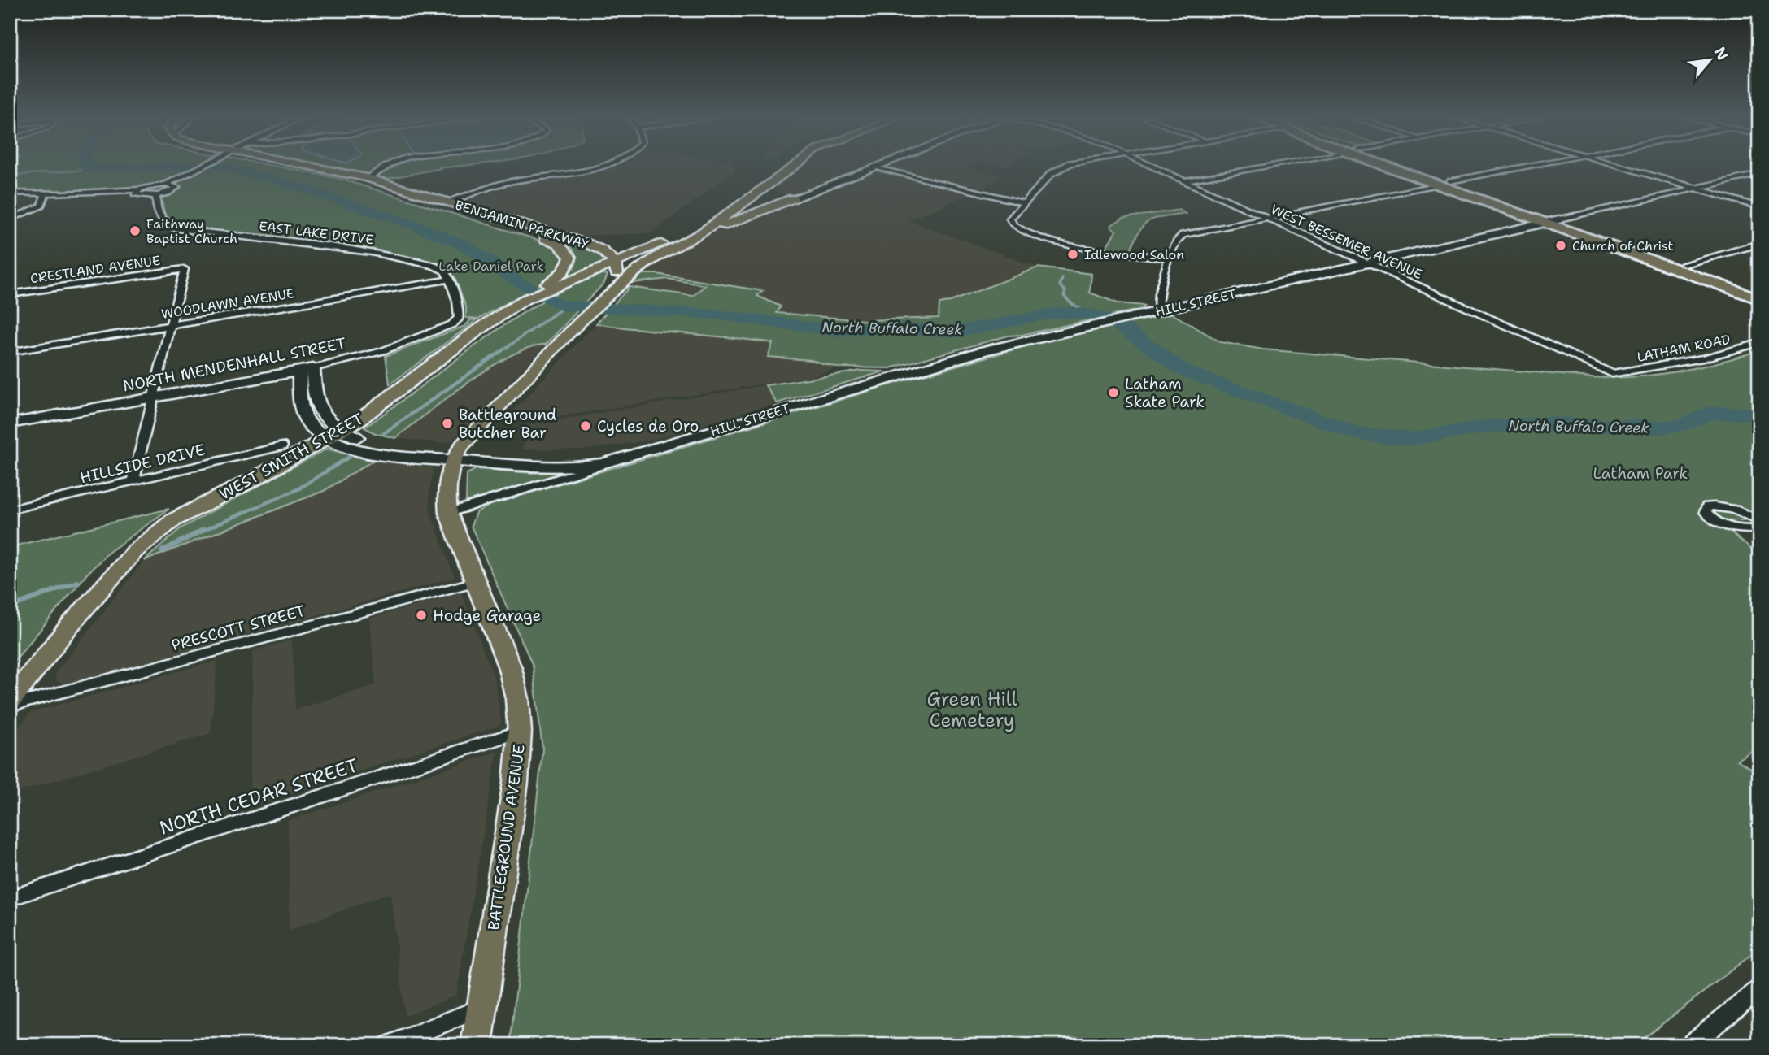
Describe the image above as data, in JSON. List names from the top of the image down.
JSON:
{
  "streets": {
    "main road": ["BENJAMIN PARKWAY", "WEST SMITH STREET", "BATTLEGROUND AVENUE"],
    "street": [
      "EAST LAKE DRIVE",
      "WEST BESSEMER AVENUE",
      "CRESTLAND AVENUE",
      "HILL STREET",
      "WOODLAWN AVENUE",
      "LATHAM ROAD",
      "NORTH MENDENHALL STREET",
      "HILLSIDE DRIVE",
      "PRESCOTT STREET",
      "NORTH CEDAR STREET"
    ]
  },
  "crossings": [
    ["BENJAMIN PARKWAY", "WEST SMITH STREET"],
    ["EAST LAKE DRIVE", "WOODLAWN AVENUE"],
    ["EAST LAKE DRIVE", "NORTH MENDENHALL STREET"],
    ["WEST BESSEMER AVENUE", "HILL STREET"],
    ["WEST BESSEMER AVENUE", "LATHAM ROAD"],
    ["CRESTLAND AVENUE", "WOODLAWN AVENUE"],
    ["HILL STREET", "NORTH MENDENHALL STREET"],
    ["HILL STREET", "WEST SMITH STREET"],
    ["HILL STREET", "BATTLEGROUND AVENUE"],
    ["WOODLAWN AVENUE", "NORTH MENDENHALL STREET"],
    ["PRESCOTT STREET", "BATTLEGROUND AVENUE"],
    ["NORTH CEDAR STREET", "BATTLEGROUND AVENUE"]
  ],
  "water": ["North Buffalo Creek"],
  "parks": ["Lake Daniel Park", "Latham Park", "Green Hill Cemetery"],
  "places": [
    "Faithway Baptist Church",
    "Church of Christ",
    "Idlewood Salon",
    "Latham Skate Park",
    "Battleground Butcher Bar",
    "Cycles de Oro",
    "Hodge Garage"
  ],
  "north": "top right"
}
